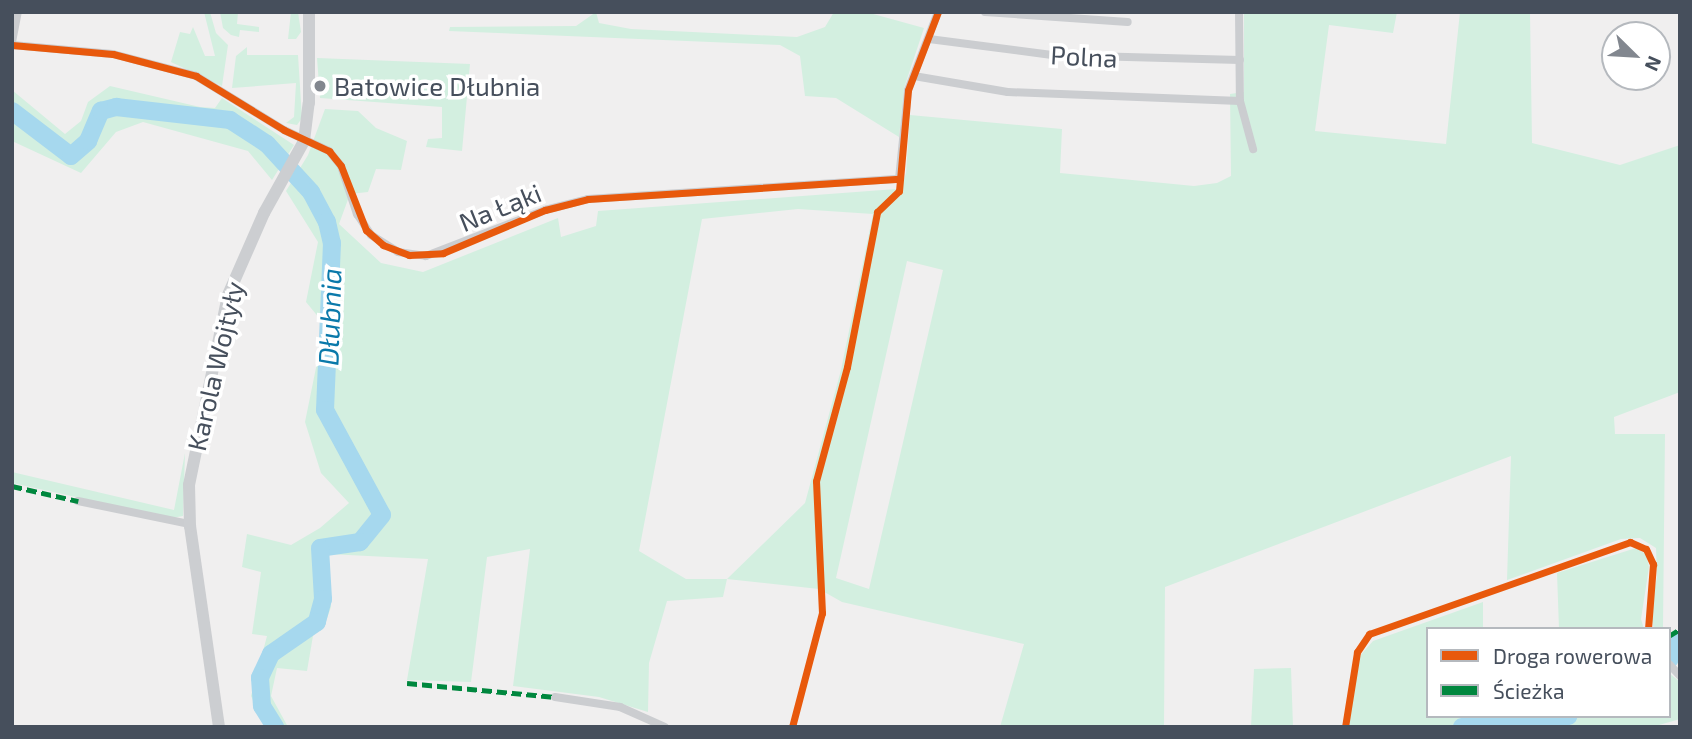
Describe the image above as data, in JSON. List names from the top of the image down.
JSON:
{
  "streets": {
    "street": ["Polna", "Na Łąki", "Karola Wojtyły"]
  },
  "crossings": [
    ["Na Łąki", "Karola Wojtyły"]
  ],
  "water": ["Dłubnia"],
  "places": ["Batowice Dłubnia"],
  "legend": ["Droga rowerowa", "Ścieżka"],
  "north": "bottom right"
}
